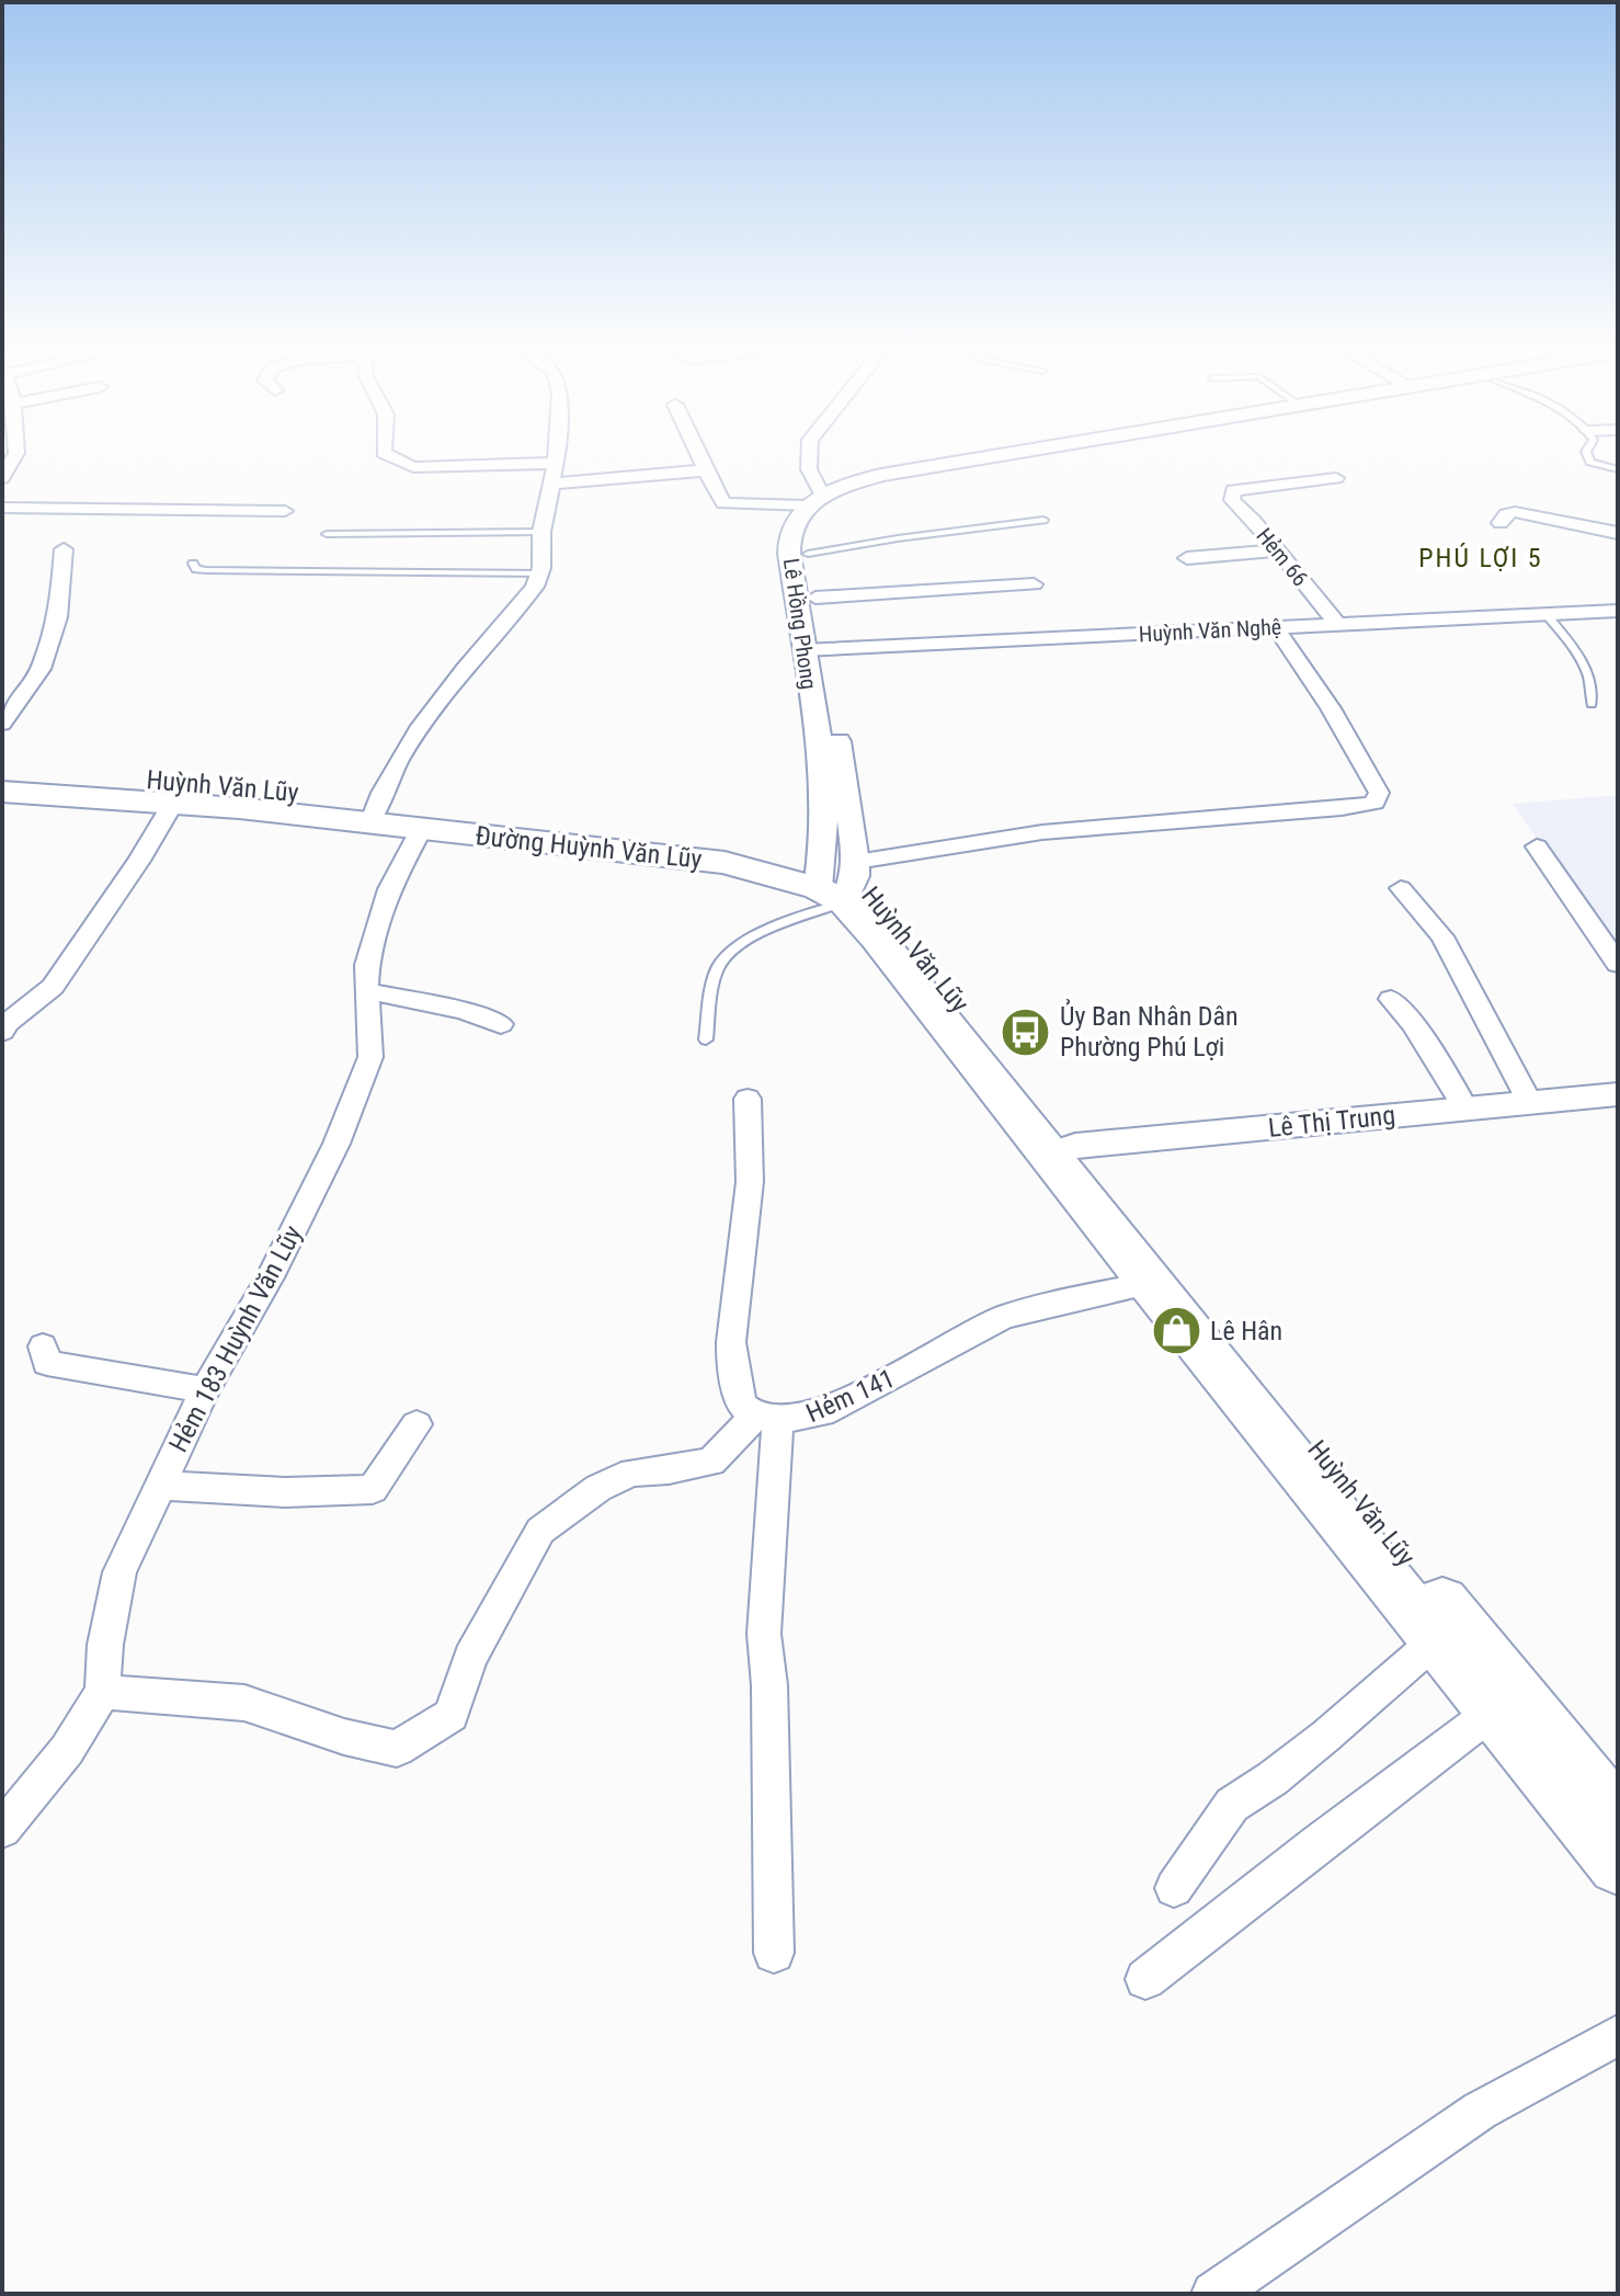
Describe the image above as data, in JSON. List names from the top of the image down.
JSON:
{
  "streets": {
    "main road": ["Huỳnh Văn Lũy", "Đường Huỳnh Văn Lũy"],
    "street": [
      "Hẻm 66",
      "Lê Hồng Phong",
      "Huỳnh Văn Nghệ",
      "Lê Thị Trung",
      "Hẻm 183 Huỳnh Văn Lũy",
      "Hẻm 141"
    ]
  },
  "crossings": [
    ["Hẻm 66", "Huỳnh Văn Nghệ"],
    ["Lê Hồng Phong", "Huỳnh Văn Nghệ"],
    ["Lê Hồng Phong", "Huỳnh Văn Lũy"],
    ["Lê Hồng Phong", "Đường Huỳnh Văn Lũy"],
    ["Huỳnh Văn Lũy", "Đường Huỳnh Văn Lũy"],
    ["Huỳnh Văn Lũy", "Lê Thị Trung"],
    ["Huỳnh Văn Lũy", "Hẻm 141"],
    ["Đường Huỳnh Văn Lũy", "Hẻm 183 Huỳnh Văn Lũy"]
  ],
  "districts": ["PHÚ LỢI 5"],
  "places": {
    "bus stop": ["Ủy Ban Nhân Dân Phường Phú Lợi"],
    "shop": ["Lê Hân"]
  }
}
